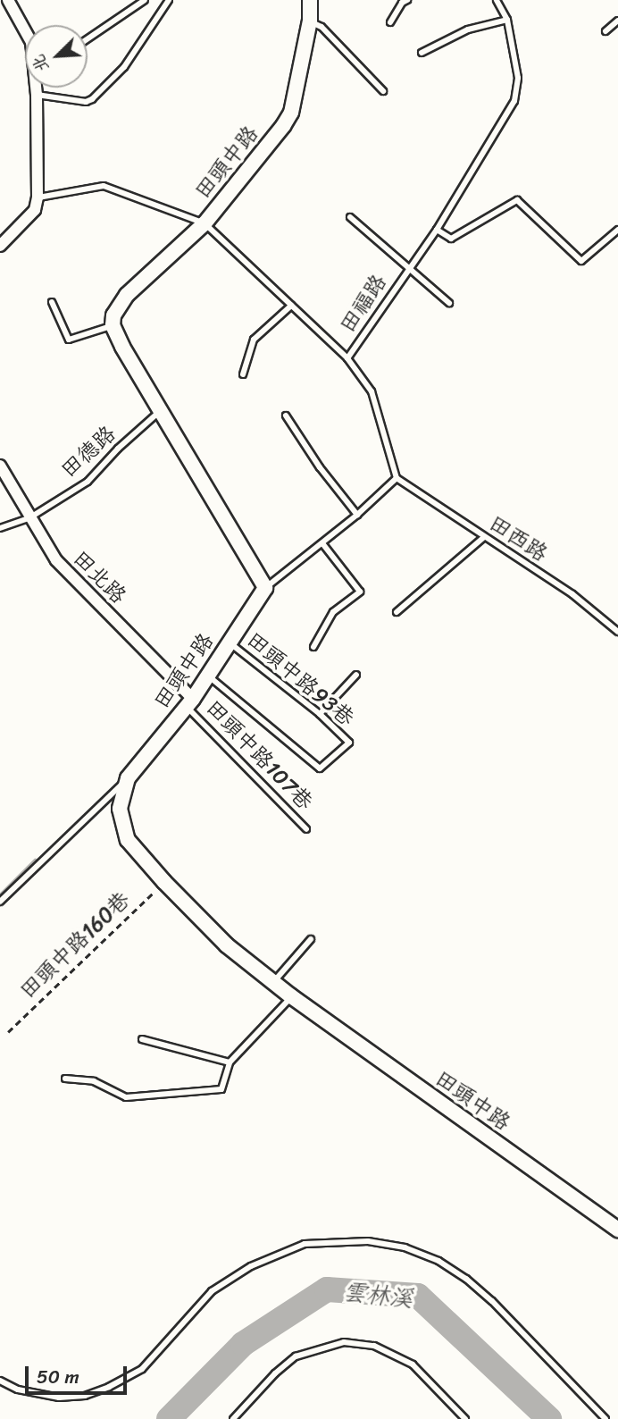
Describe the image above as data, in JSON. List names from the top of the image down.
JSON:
{
  "streets": {
    "street": ["田頭中路", "田北路"],
    "lane": [
      "田福路",
      "田德路",
      "田西路",
      "田頭中路93巷",
      "田頭中路107巷"
    ],
    "path": ["田頭中路160巷"]
  },
  "crossings": [
    ["田頭中路", "田北路"],
    ["田頭中路", "田頭中路93巷"],
    ["田頭中路", "田頭中路107巷"],
    ["田頭中路", "田頭中路160巷"],
    ["田福路", "田西路"],
    ["田德路", "田北路"],
    ["田北路", "田頭中路107巷"]
  ],
  "water": ["雲林溪"],
  "scale_bar": "50 m",
  "north": "bottom left"
}
